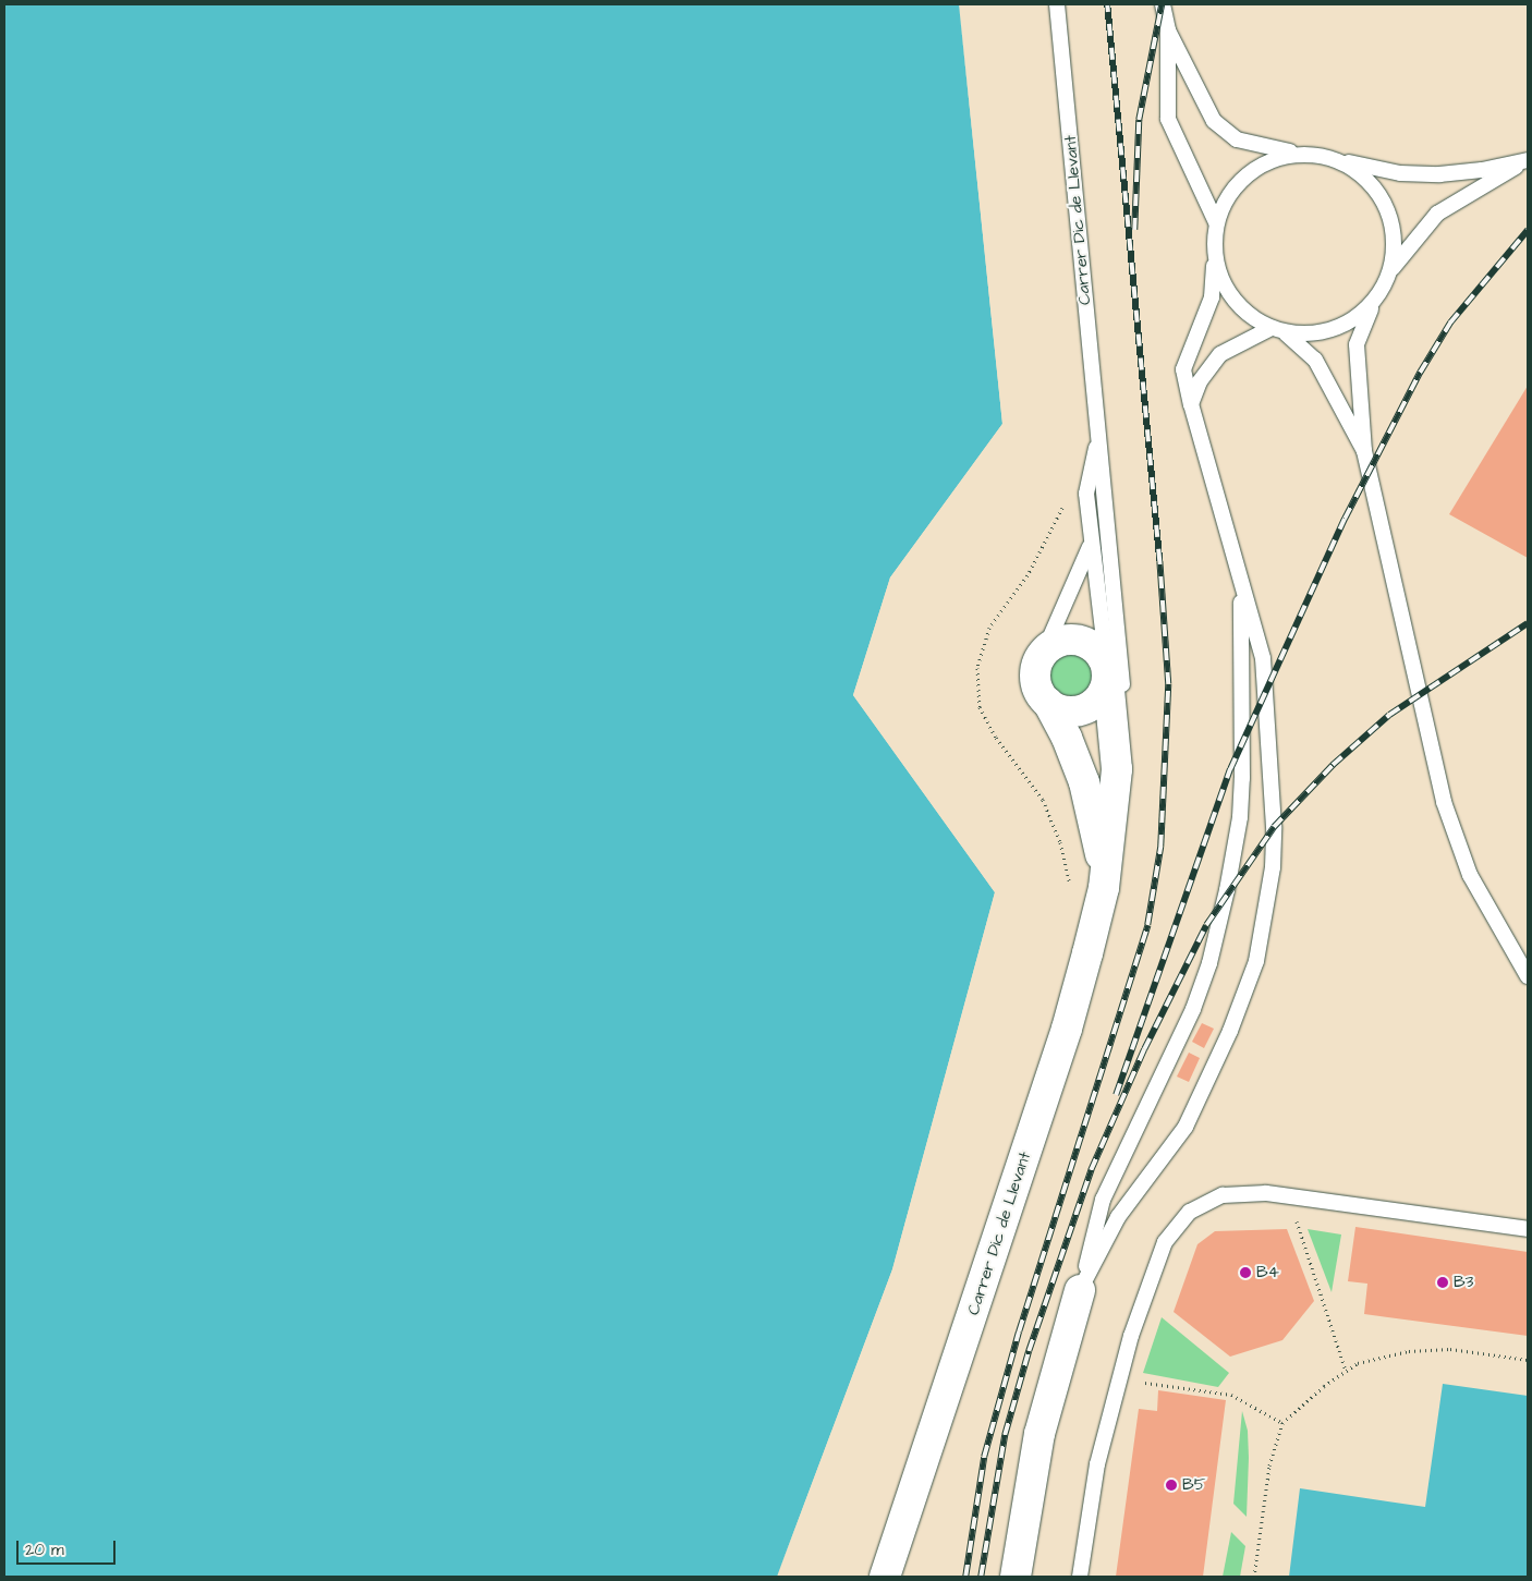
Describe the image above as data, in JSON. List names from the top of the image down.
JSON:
{
  "streets": {
    "street": ["Carrer Dic de Llevant"]
  },
  "places": ["B4", "B3", "B5"],
  "scale_bar": "20 m"
}
